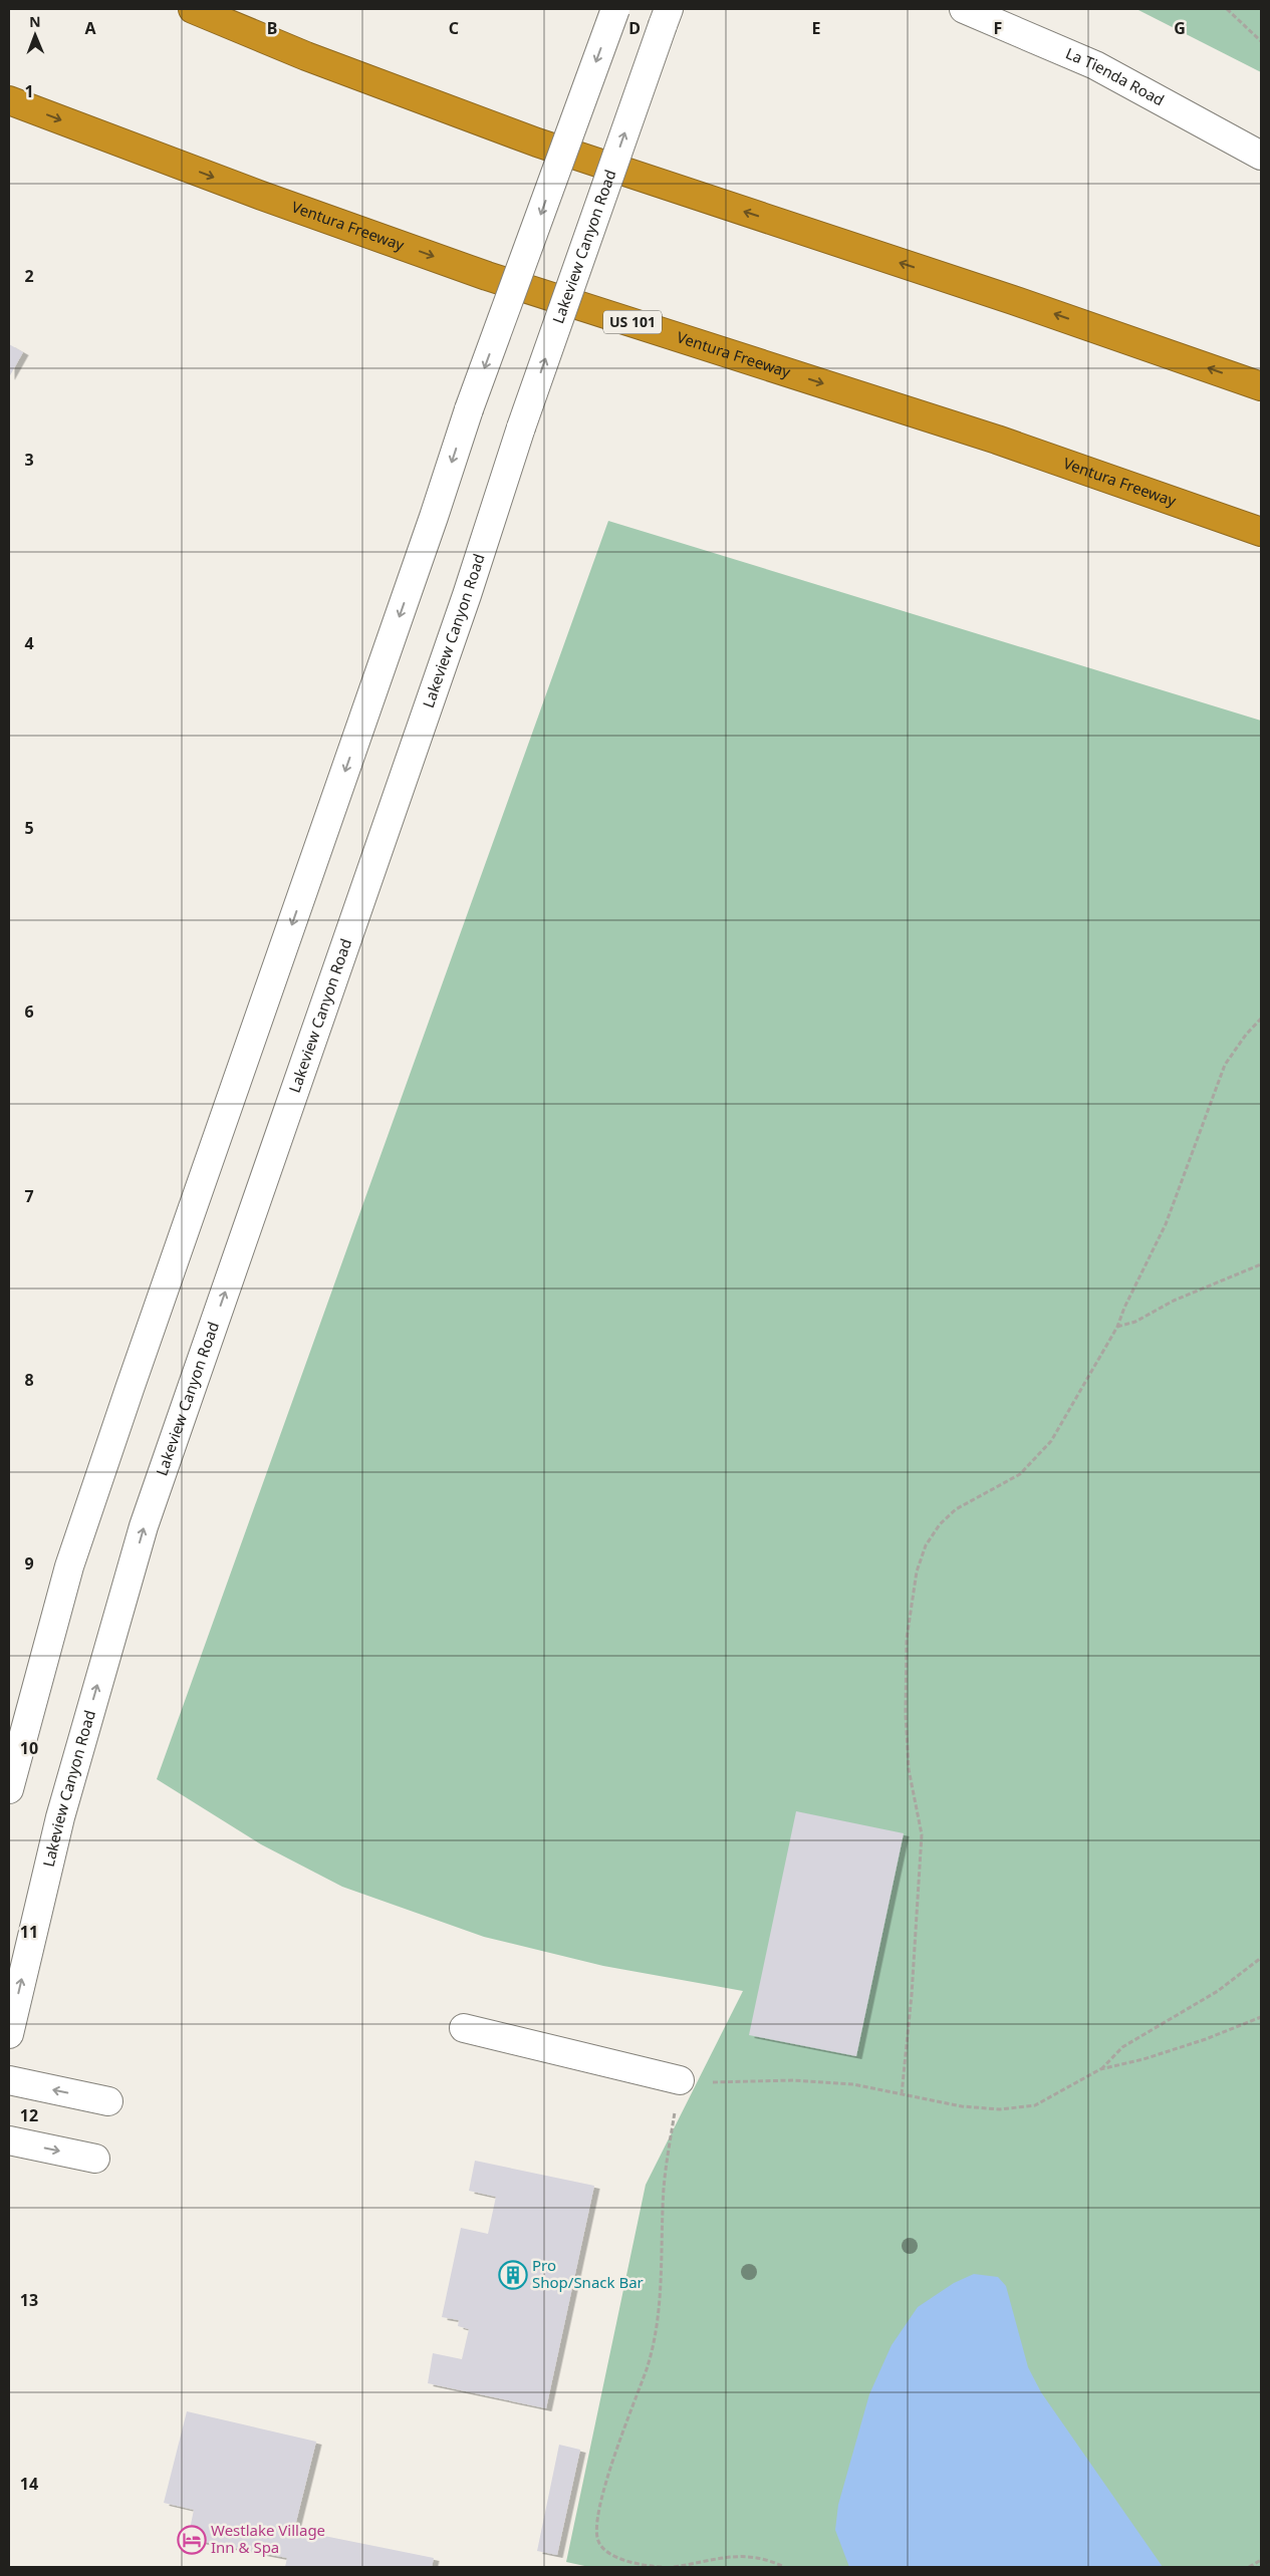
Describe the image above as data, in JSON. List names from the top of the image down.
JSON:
{
  "streets": {
    "highway": ["Ventura Freeway", "US 101"],
    "street": ["La Tienda Road", "Lakeview Canyon Road"]
  },
  "places": {
    "building": ["Pro Shop/Snack Bar"],
    "hotel": ["Westlake Village Inn & Spa"]
  },
  "north": "top",
  "grid": {
    "columns": [
      "A",
      "B",
      "C",
      "D",
      "E",
      "F",
      "G"
    ],
    "rows": [
      "1",
      "2",
      "3",
      "4",
      "5",
      "6",
      "7",
      "8",
      "9",
      "10",
      "11",
      "12",
      "13",
      "14"
    ]
  }
}
